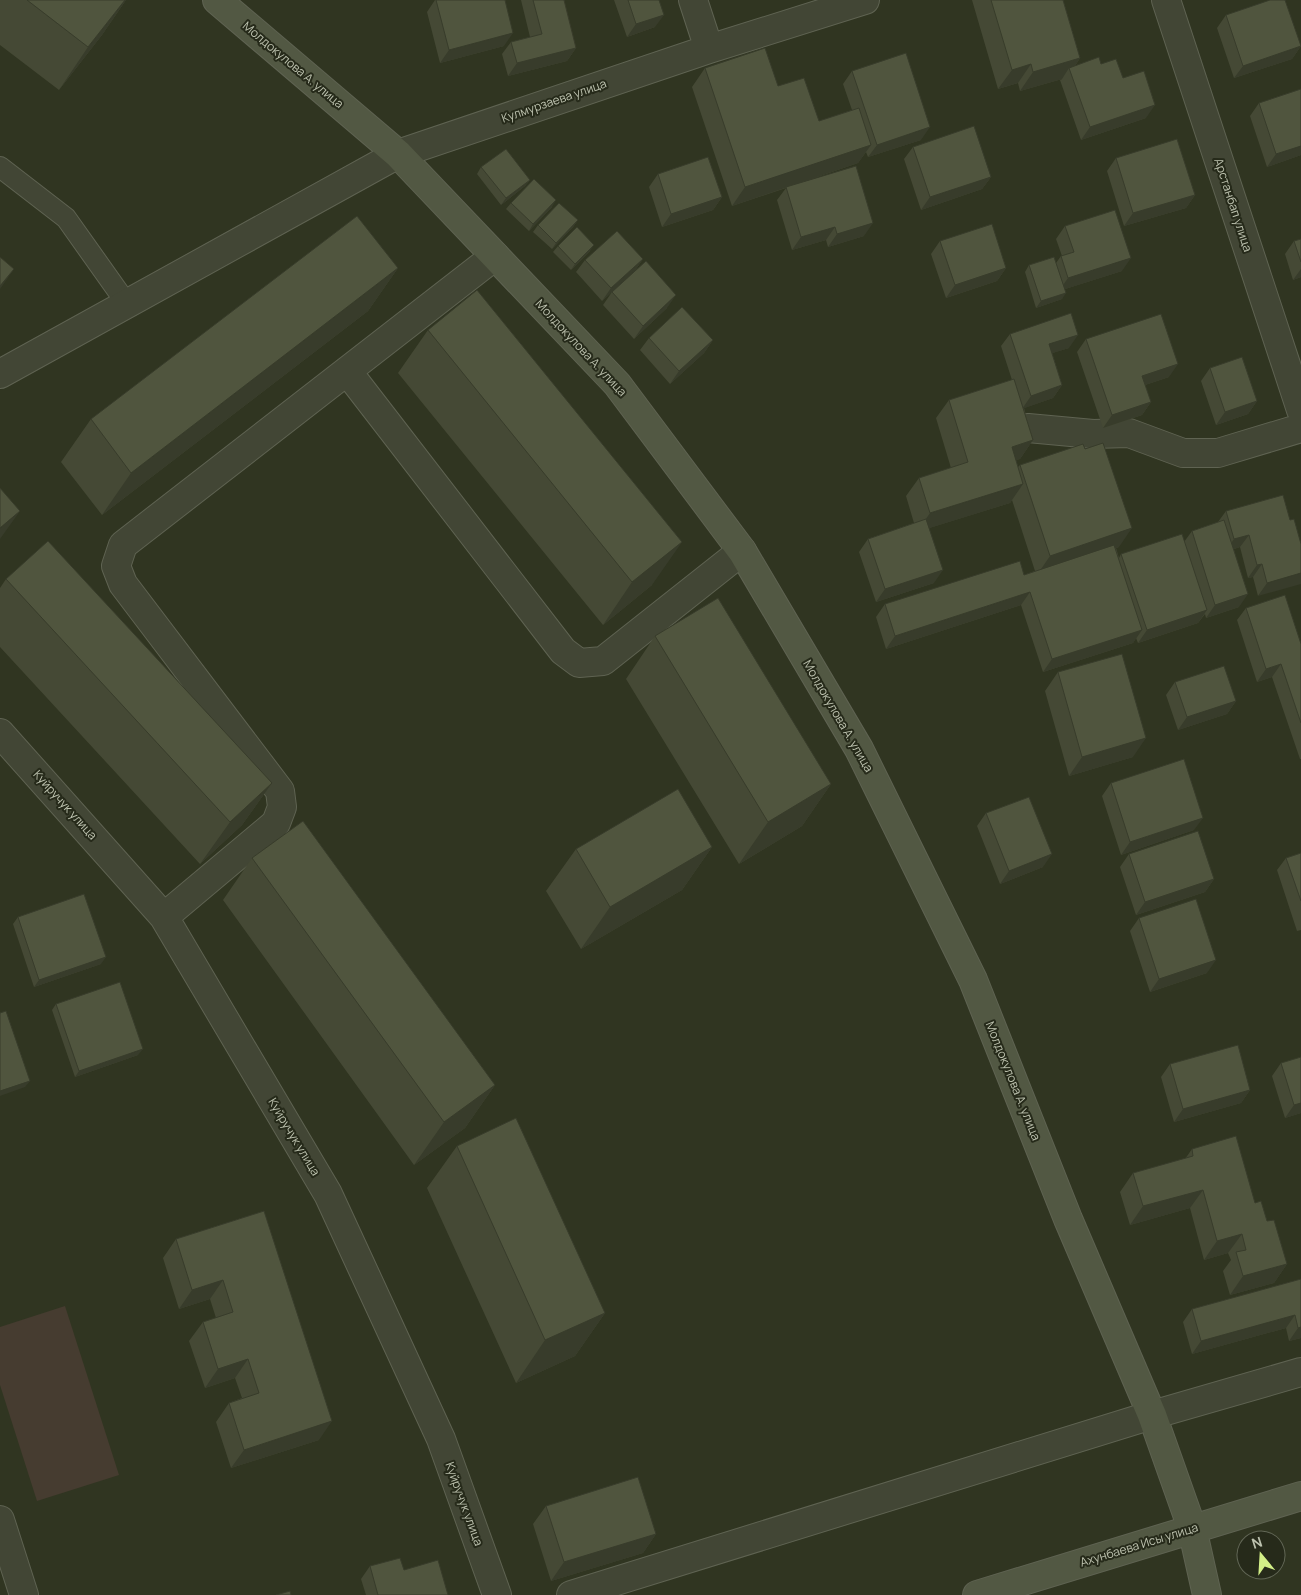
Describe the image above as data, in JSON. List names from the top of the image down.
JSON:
{
  "streets": {
    "street": [
      "Молдокулова А. улица",
      "Кулмурзаева улица",
      "Арстанбап улица",
      "Куйручук улица",
      "Ахунбаева Исы улица"
    ]
  },
  "crossings": [
    ["Молдокулова А. улица", "Кулмурзаева улица"],
    ["Молдокулова А. улица", "Ахунбаева Исы улица"]
  ],
  "north": "top"
}
